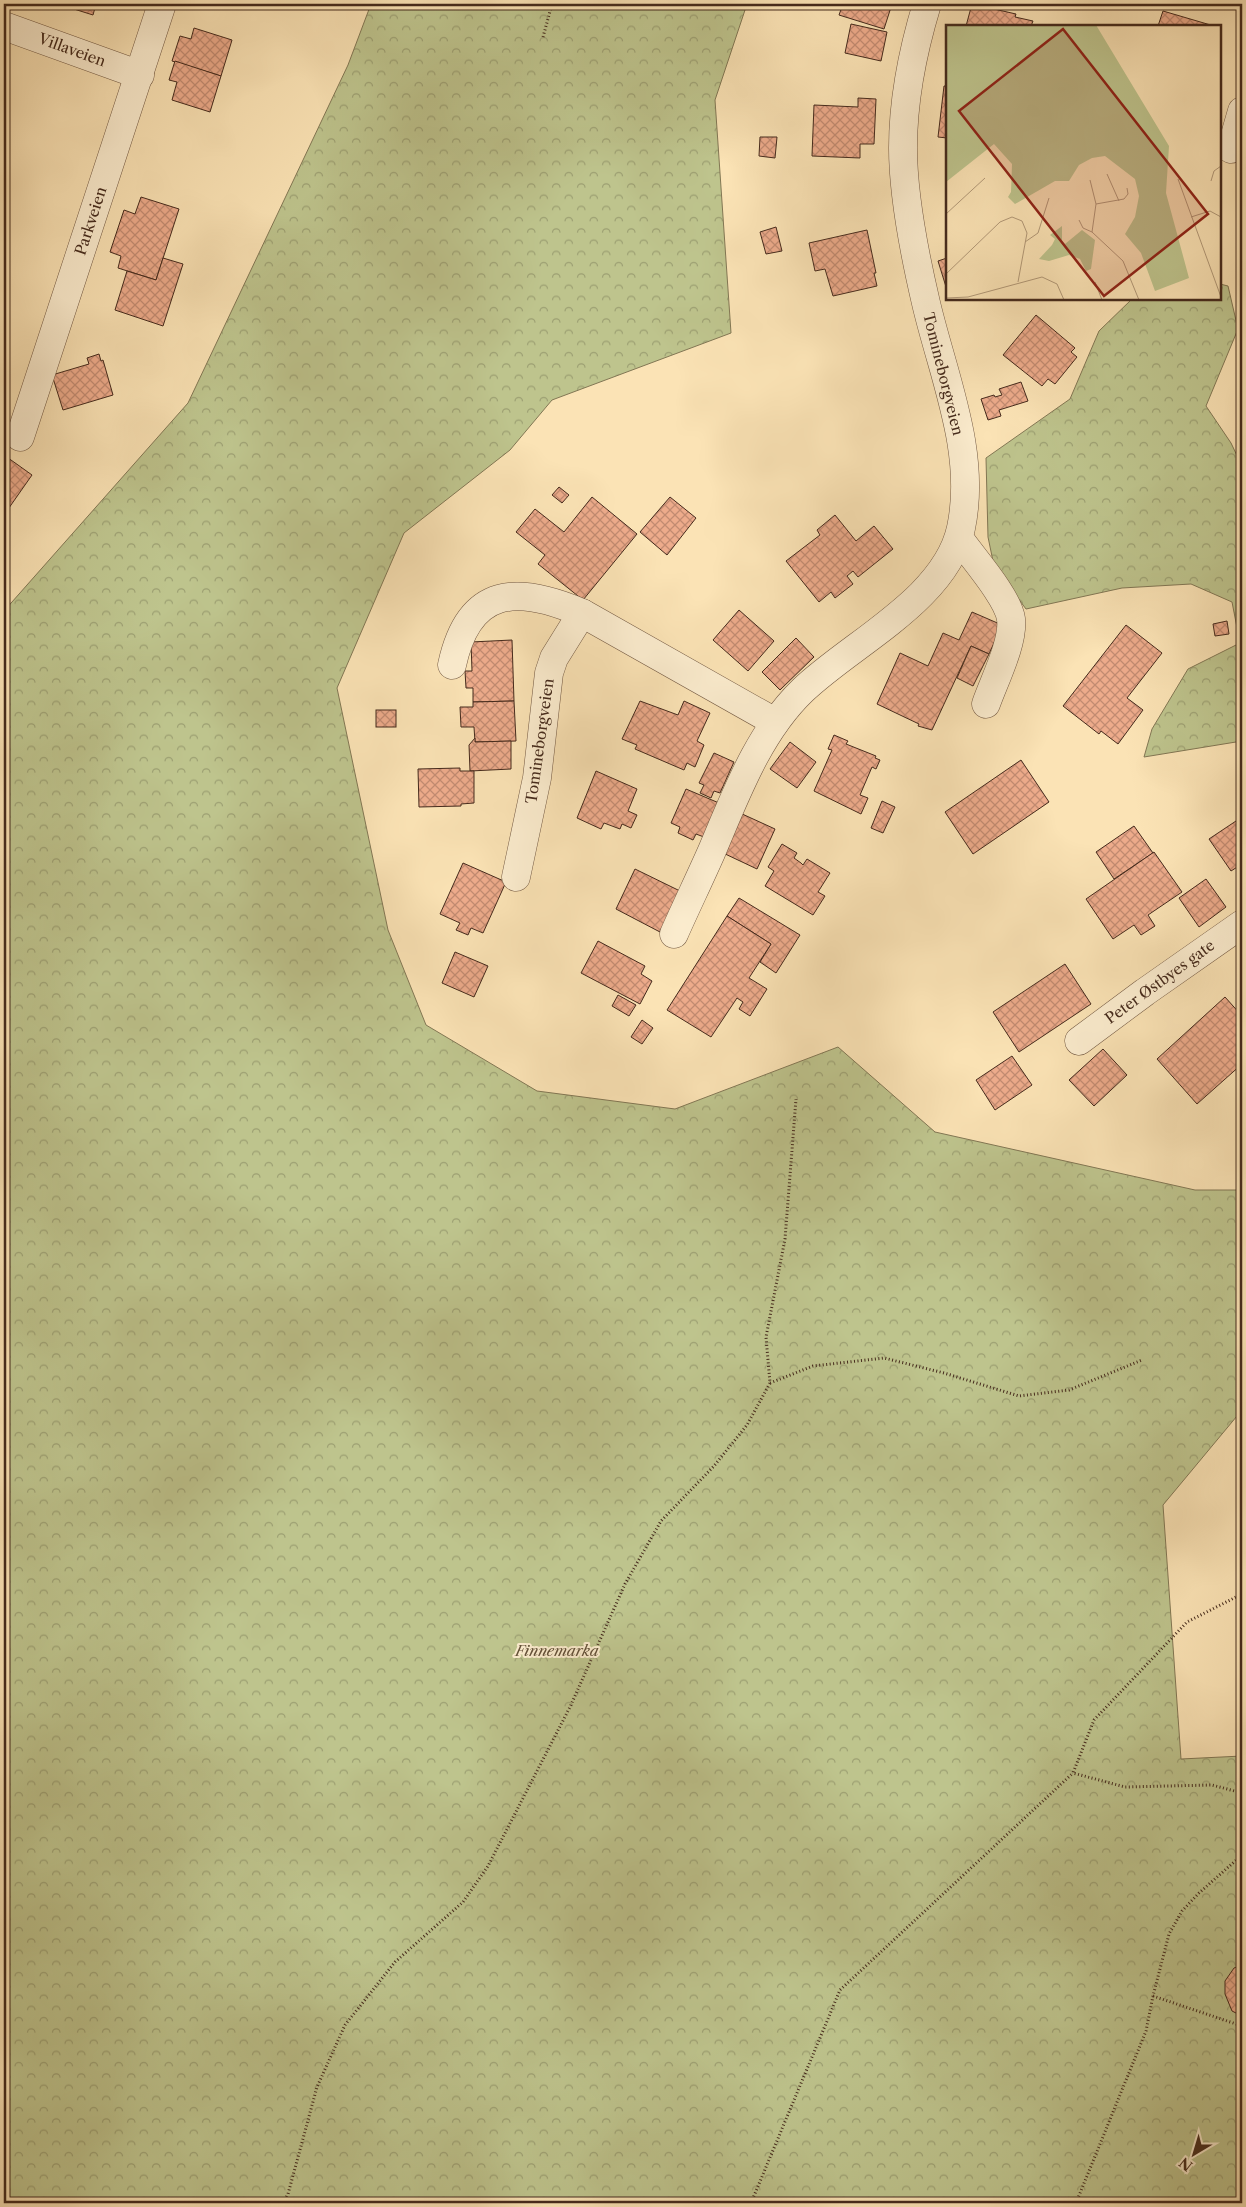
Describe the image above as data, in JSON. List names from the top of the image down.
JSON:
{
  "streets": {
    "street": [
      "Villaveien",
      "Parkveien",
      "Tomineborgveien",
      "Peter Østbyes gate"
    ]
  },
  "crossings": [
    ["Villaveien", "Parkveien"]
  ],
  "parks": ["Finnemarka"],
  "north": "bottom left"
}
